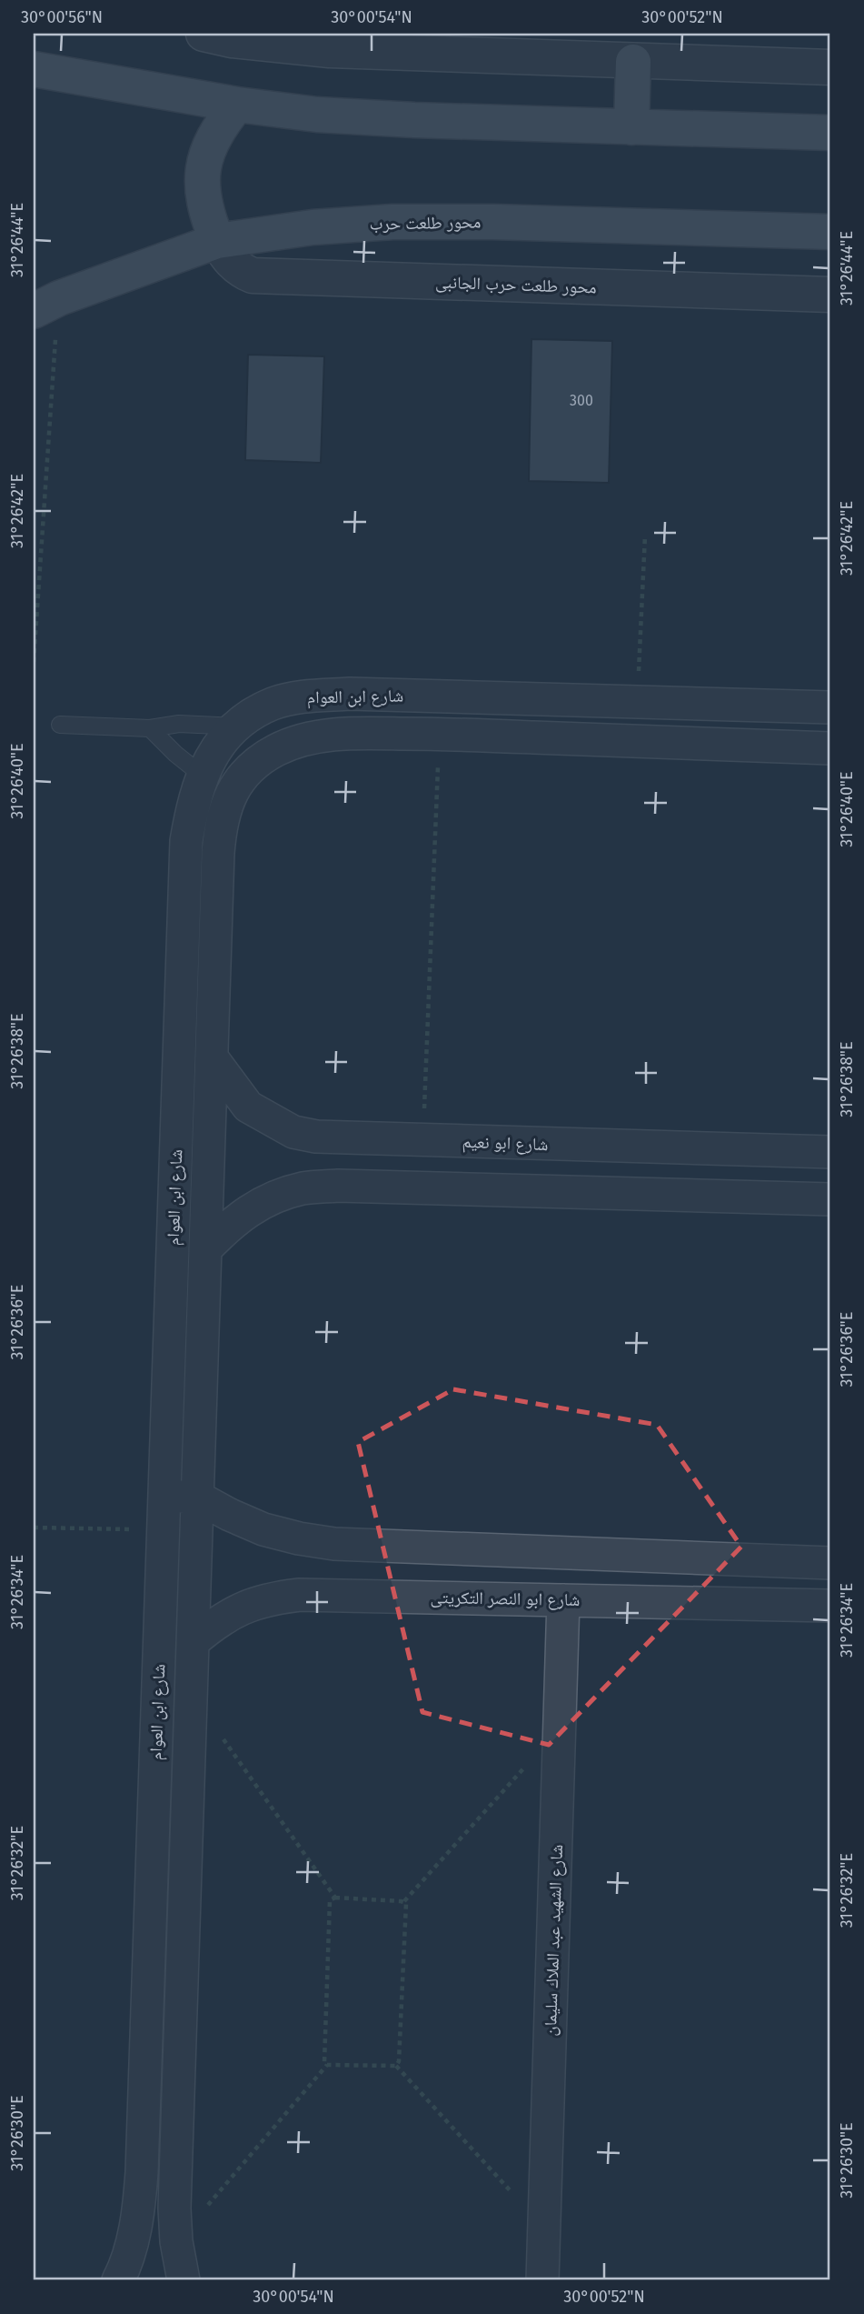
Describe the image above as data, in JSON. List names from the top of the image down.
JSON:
{
  "streets": {
    "main road": ["محور طلعت حرب"],
    "street": [
      "محور طلعت حرب الجانبى",
      "شارع ابن العوام",
      "شارع ابو نعيم",
      "شارع ابو النصر التكريتى",
      "شارع الشهيد عبد الملاك سليمان"
    ]
  },
  "crossings": [
    ["محور طلعت حرب", "محور طلعت حرب الجانبى"],
    ["شارع ابن العوام", "شارع ابو نعيم"],
    ["شارع ابن العوام", "شارع ابو النصر التكريتى"],
    ["شارع ابو النصر التكريتى", "شارع الشهيد عبد الملاك سليمان"]
  ],
  "house_numbers": ["300"],
  "coordinates": [
    "30°00'56\"N",
    "30°00'54\"N",
    "30°00'52\"N",
    "31°26'44\"E",
    "31°26'42\"E",
    "31°26'40\"E",
    "31°26'38\"E",
    "31°26'36\"E",
    "31°26'34\"E",
    "31°26'32\"E",
    "31°26'30\"E"
  ]
}
